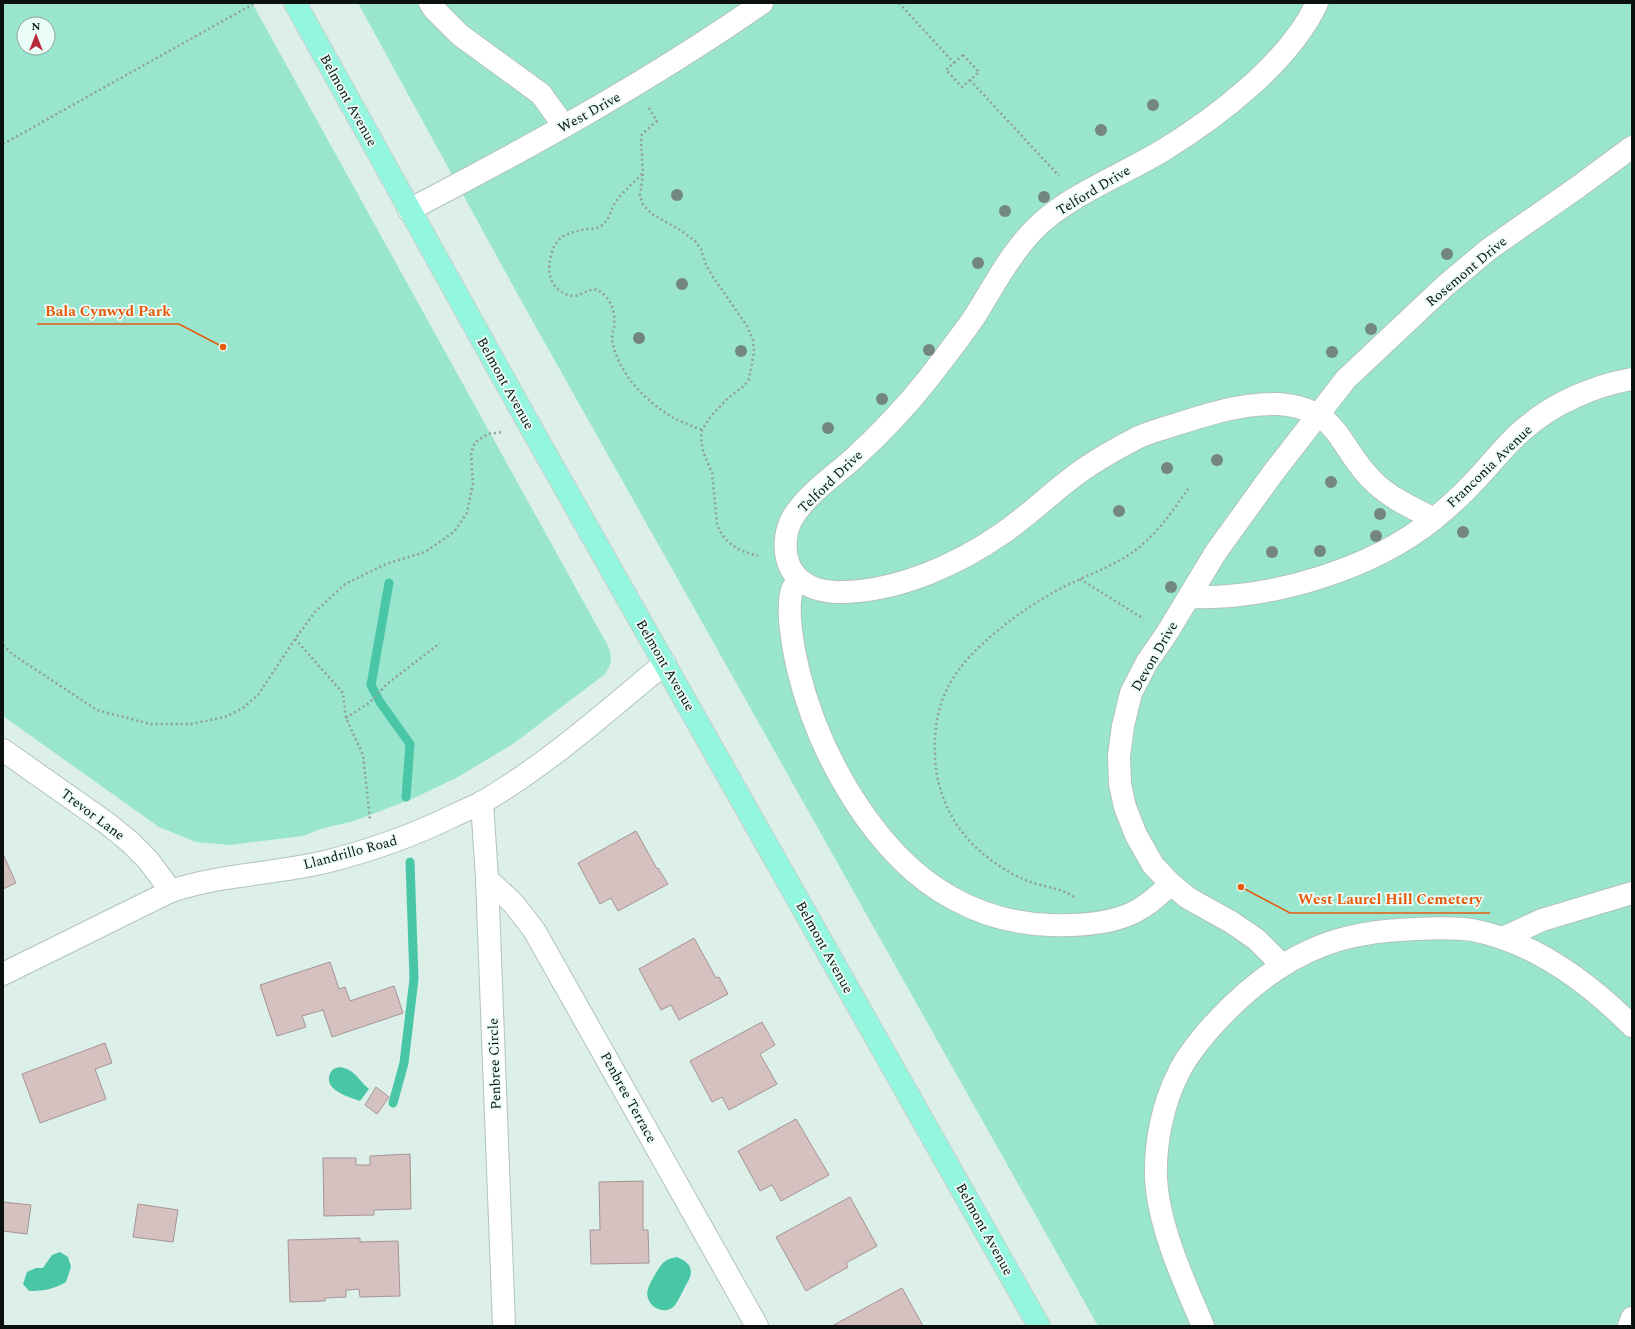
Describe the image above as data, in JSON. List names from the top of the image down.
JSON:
{
  "streets": {
    "main road": ["Belmont Avenue"],
    "street": [
      "West Drive",
      "Telford Drive",
      "Rosemont Drive",
      "Franconia Avenue",
      "Devon Drive",
      "Trevor Lane",
      "Llandrillo Road",
      "Penbree Circle",
      "Penbree Terrace"
    ]
  },
  "crossings": [
    ["Belmont Avenue", "West Drive"],
    ["Belmont Avenue", "Llandrillo Road"],
    ["Rosemont Drive", "Franconia Avenue"],
    ["Rosemont Drive", "Devon Drive"],
    ["Franconia Avenue", "Devon Drive"],
    ["Trevor Lane", "Llandrillo Road"],
    ["Llandrillo Road", "Penbree Circle"],
    ["Penbree Circle", "Penbree Terrace"]
  ],
  "places": ["Bala Cynwyd Park", "West Laurel Hill Cemetery"],
  "north": "top"
}
